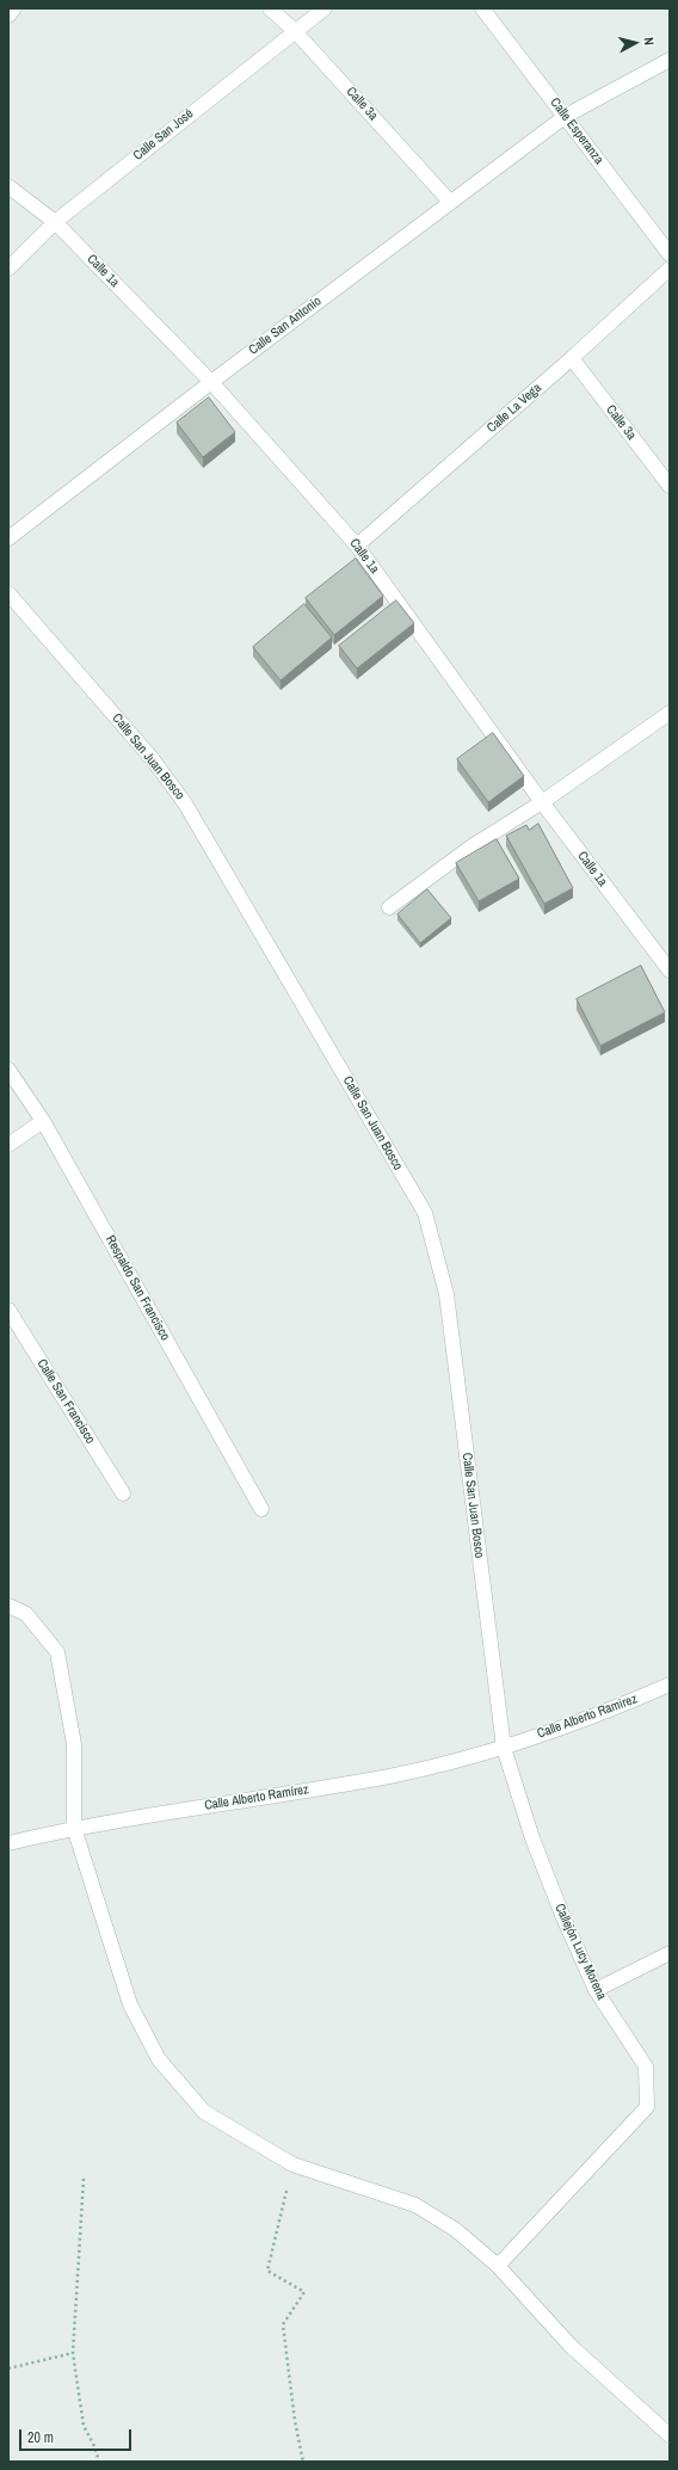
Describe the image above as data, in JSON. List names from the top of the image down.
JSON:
{
  "streets": {
    "street": [
      "Calle 3a",
      "Calle Esperanza",
      "Calle San José",
      "Calle 1a",
      "Calle San Antonio",
      "Calle La Vega",
      "Calle San Juan Bosco",
      "Respaldo San Francisco",
      "Calle San Francisco",
      "Calle Alberto Ramirez",
      "Calle Alberto Ramírez",
      "Callejón Lucy Morena"
    ]
  },
  "crossings": [
    ["Calle 3a", "Calle San José"],
    ["Calle 3a", "Calle San Antonio"],
    ["Calle 3a", "Calle La Vega"],
    ["Calle Esperanza", "Calle San Antonio"],
    ["Calle San José", "Calle 1a"],
    ["Calle 1a", "Calle San Antonio"],
    ["Calle 1a", "Calle La Vega"],
    ["Calle San Juan Bosco", "Calle Alberto Ramirez"],
    ["Calle San Juan Bosco", "Calle Alberto Ramírez"],
    ["Calle San Juan Bosco", "Callejón Lucy Morena"],
    ["Calle Alberto Ramirez", "Calle Alberto Ramírez"],
    ["Calle Alberto Ramirez", "Callejón Lucy Morena"],
    ["Calle Alberto Ramírez", "Callejón Lucy Morena"]
  ],
  "scale_bar": "20 m",
  "north": "right"
}
